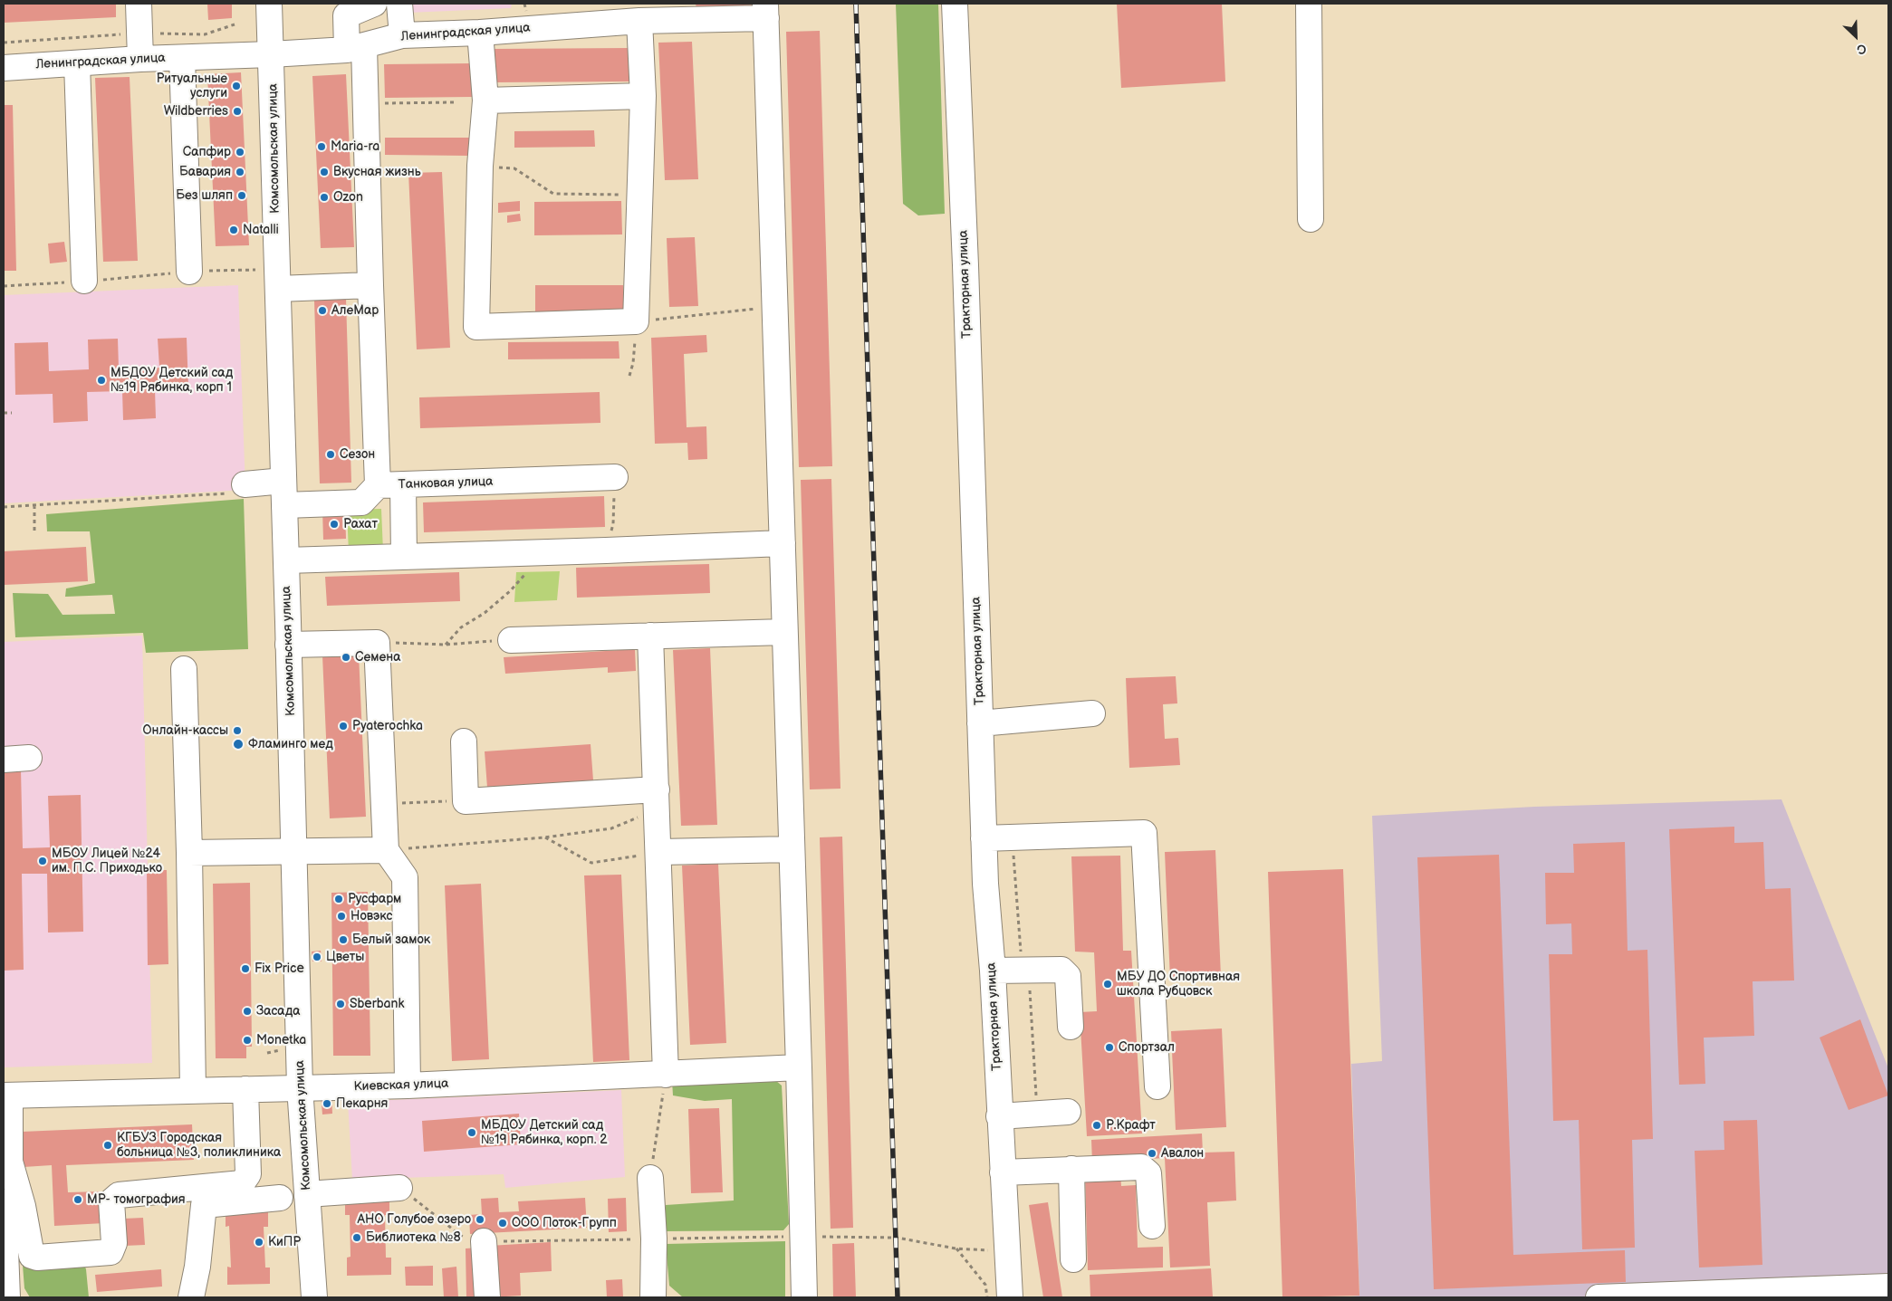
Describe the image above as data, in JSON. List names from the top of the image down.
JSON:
{
  "streets": {
    "street": [
      "Ленинградская улица",
      "Комсомольская улица",
      "Тракторная улица",
      "Танковая улица",
      "Киевская улица"
    ]
  },
  "crossings": [
    ["Ленинградская улица", "Комсомольская улица"],
    ["Комсомольская улица", "Киевская улица"]
  ],
  "places": [
    "Ритуальные услуги",
    "Wildberries",
    "Maria-ra",
    "Сапфир",
    "Бавария",
    "Вкусная жизнь",
    "Без шляп",
    "Ozon",
    "Natalli",
    "АлеМар",
    "МБДОУ Детский сад №19 Рябинка, корп 1",
    "Сезон",
    "Рахат",
    "Семена",
    "Pyaterochka",
    "Онлайн-кассы",
    "Фламинго мед",
    "МБОУ Лицей №24 им. П.С. Приходько",
    "Русфарм",
    "Новэкс",
    "Белый замок",
    "Цветы",
    "Fix Price",
    "МБУ ДО Спортивная школа Рубцовск",
    "Sberbank",
    "Засада",
    "Monetka",
    "Спортзал",
    "Пекарня",
    "Р.Крафт",
    "МБДОУ Детский сад №19 Рябинка, корп. 2",
    "КГБУЗ Городская больница №3, поликлиника",
    "Авалон",
    "МР- томография",
    "АНО Голубое озеро",
    "ООО Поток-Групп",
    "Библиотека №8",
    "КиПР"
  ],
  "north": "bottom right"
}
